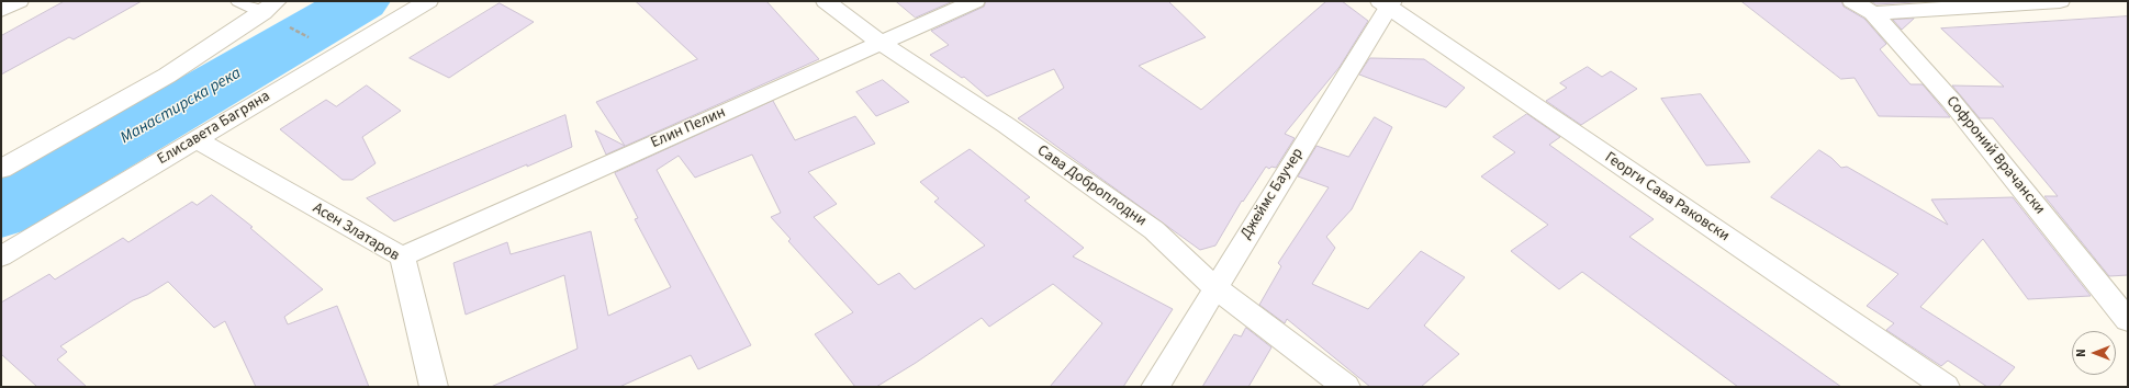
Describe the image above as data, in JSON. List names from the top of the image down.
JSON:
{
  "streets": {
    "street": [
      "Елисавета Багряна",
      "Елин Пелин",
      "Софроний Врачански",
      "Сава Доброплодни",
      "Джеймс Баучер",
      "Георги Сава Раковски",
      "Асен Златаров"
    ]
  },
  "crossings": [
    ["Елисавета Багряна", "Асен Златаров"],
    ["Елин Пелин", "Сава Доброплодни"],
    ["Елин Пелин", "Асен Златаров"],
    ["Сава Доброплодни", "Джеймс Баучер"],
    ["Джеймс Баучер", "Георги Сава Раковски"]
  ],
  "water": ["Манастирска река"],
  "north": "left"
}
